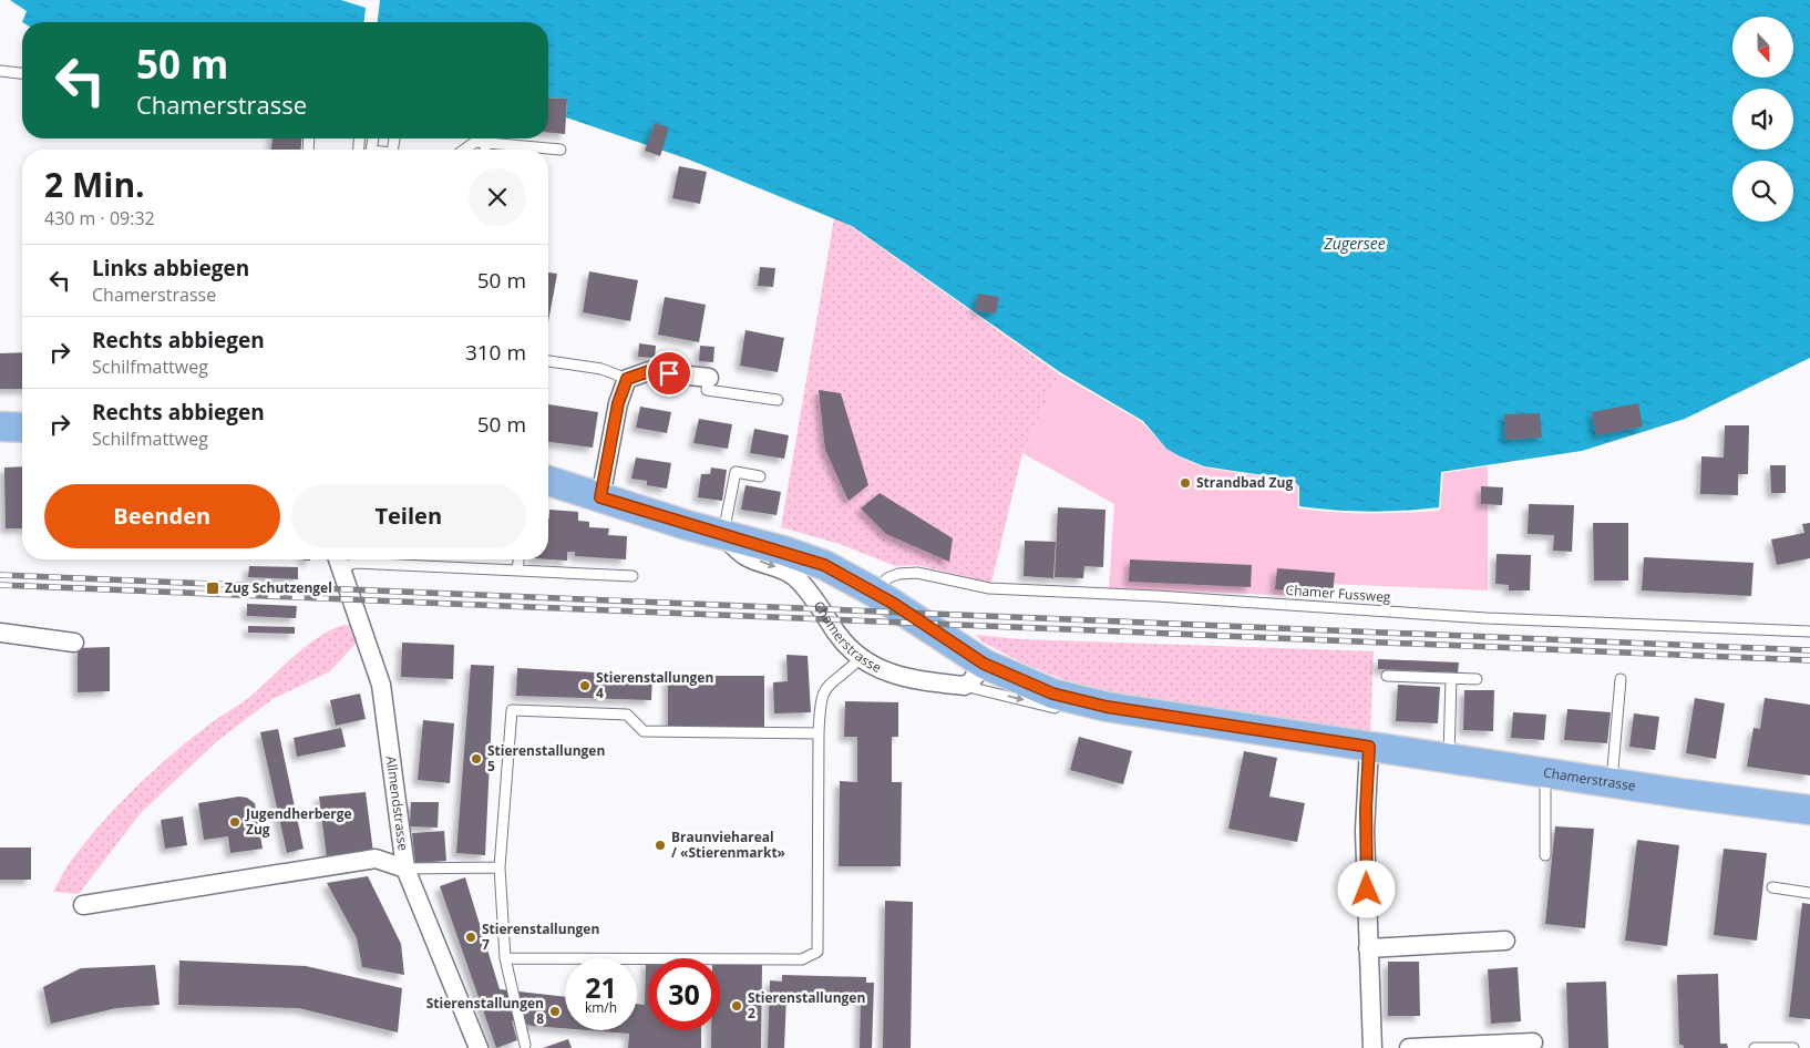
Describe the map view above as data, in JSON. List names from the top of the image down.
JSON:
{
  "streets": {
    "main road": ["Chamerstrasse"],
    "street": ["Allmendstrasse"],
    "lane": ["Chamer Fussweg"]
  },
  "crossings": [
    ["Chamer Fussweg", "Chamerstrasse"]
  ],
  "water": ["Zugersee"],
  "places": {
    "other": [
      "Strandbad Zug",
      "Stierenstallungen 4",
      "Stierenstallungen 5",
      "Jugendherberge Zug",
      "Braunviehareal / «Stierenmarkt»",
      "Stierenstallungen 7",
      "Stierenstallungen 2",
      "Stierenstallungen 8"
    ],
    "transit": ["Zug Schutzengel"]
  },
  "north": "bottom",
  "page": {
    "turn": ["50 m", "Chamerstrasse"],
    "heading": ["2 Min.", "430 m · 09:32"],
    "list": [
      {
        "name": "Links abbiegen",
        "note": "Chamerstrasse",
        "value": "50 m"
      },
      {
        "name": "Rechts abbiegen",
        "note": "Schilfmattweg",
        "value": "310 m"
      },
      {
        "name": "Rechts abbiegen",
        "note": "Schilfmattweg",
        "value": "50 m"
      }
    ],
    "buttons": ["Beenden", "Teilen"],
    "speed": "21 km/h",
    "limit": "30"
  }
}
